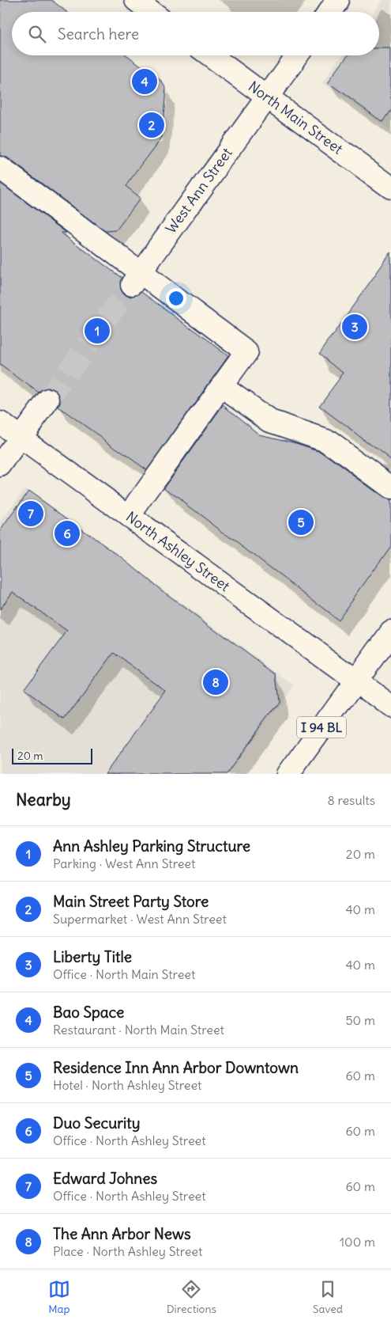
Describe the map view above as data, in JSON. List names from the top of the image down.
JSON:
{
  "streets": {
    "street": [
      "North Main Street",
      "West Ann Street",
      "North Ashley Street",
      "I 94 BL"
    ]
  },
  "crossings": [
    ["North Main Street", "West Ann Street"],
    ["North Ashley Street", "I 94 BL"]
  ],
  "scale_bar": "20 m",
  "page": {
    "search": "Search here",
    "pins": [
      "4",
      "2",
      "3",
      "1",
      "7",
      "5",
      "6",
      "8"
    ],
    "scale": "20 m",
    "heading": ["Nearby", "8 results"],
    "list": [
      {
        "mark": "1",
        "name": "Ann Ashley Parking Structure",
        "note": "Parking · West Ann Street",
        "value": "20 m"
      },
      {
        "mark": "2",
        "name": "Main Street Party Store",
        "note": "Supermarket · West Ann Street",
        "value": "40 m"
      },
      {
        "mark": "3",
        "name": "Liberty Title",
        "note": "Office · North Main Street",
        "value": "40 m"
      },
      {
        "mark": "4",
        "name": "Bao Space",
        "note": "Restaurant · North Main Street",
        "value": "50 m"
      },
      {
        "mark": "5",
        "name": "Residence Inn Ann Arbor Downtown",
        "note": "Hotel · North Ashley Street",
        "value": "60 m"
      },
      {
        "mark": "6",
        "name": "Duo Security",
        "note": "Office · North Ashley Street",
        "value": "60 m"
      },
      {
        "mark": "7",
        "name": "Edward Johnes",
        "note": "Office · North Ashley Street",
        "value": "60 m"
      },
      {
        "mark": "8",
        "name": "The Ann Arbor News",
        "note": "Place · North Ashley Street",
        "value": "100 m"
      }
    ],
    "nav": ["Map", "Directions", "Saved"]
  }
}
